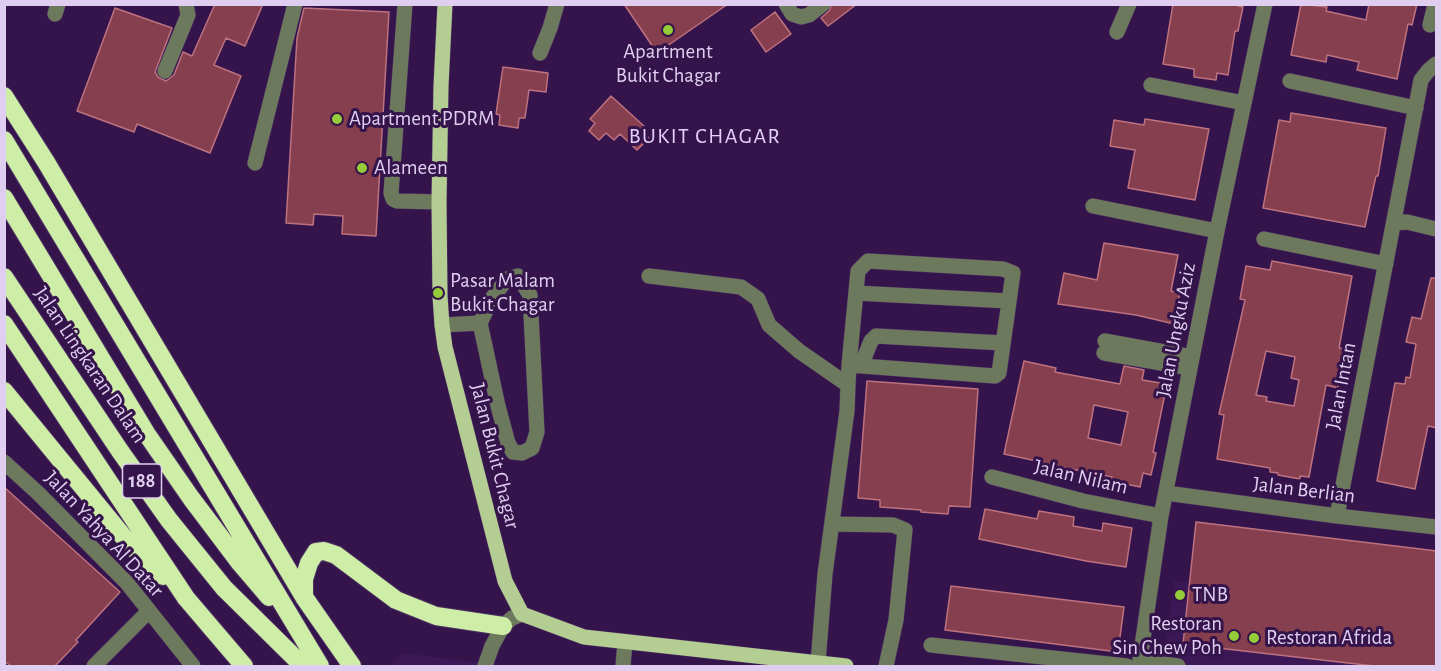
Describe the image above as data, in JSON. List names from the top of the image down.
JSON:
{
  "streets": {
    "highway": ["Jalan Lingkaran Dalam", "188"],
    "main road": ["Jalan Bukit Chagar"],
    "street": [
      "Jalan Ungku Aziz",
      "Jalan Intan",
      "Jalan Nilam",
      "Jalan Berlian",
      "Jalan Yahya Al Datar"
    ]
  },
  "crossings": [
    ["Jalan Ungku Aziz", "Jalan Nilam"],
    ["Jalan Ungku Aziz", "Jalan Berlian"],
    ["Jalan Intan", "Jalan Berlian"]
  ],
  "districts": ["BUKIT CHAGAR"],
  "places": [
    "Apartment Bukit Chagar",
    "Apartment PDRM",
    "Alameen",
    "Pasar Malam Bukit Chagar",
    "TNB",
    "Restoran Sin Chew Poh",
    "Restoran Afrida"
  ]
}
